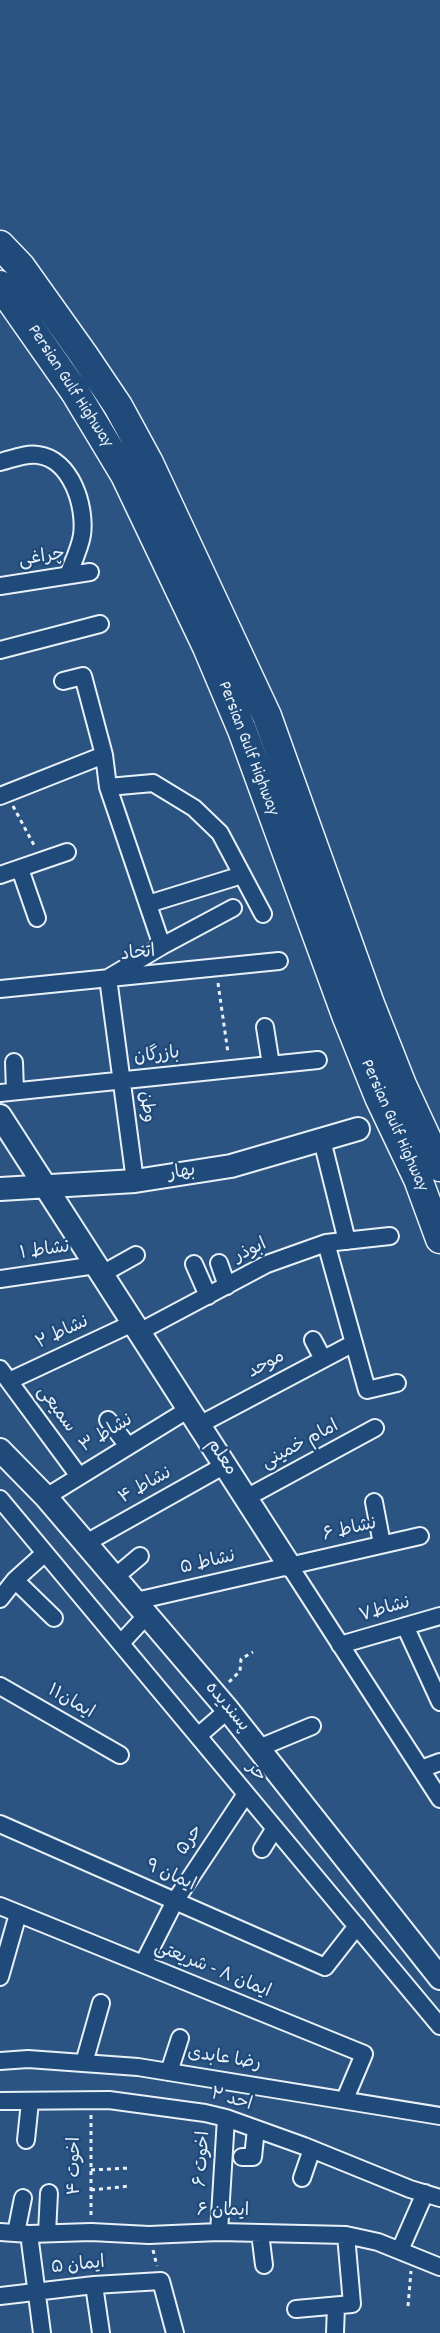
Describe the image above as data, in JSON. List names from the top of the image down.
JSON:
{
  "streets": {
    "highway": ["Persian Gulf Highway"],
    "street": [
      "چراغی",
      "اتحاد",
      "بازرگان",
      "وطن",
      "بهار",
      "نشاط ۱",
      "ابوذر",
      "نشاط ۲",
      "موحد",
      "سمیعی",
      "نشاط ۳",
      "امام خمینی",
      "معلم",
      "نشاط ۴",
      "نشاط ۶",
      "نشاط ۵",
      "نشاط۷",
      "ایمان۱۱",
      "پسندیده",
      "حر",
      "حر۵",
      "ایمان ۹",
      "ایمان ۸ - شریعتی",
      "رضا عابدی",
      "احد ۲",
      "اخوت ۶",
      "ایمان ۶",
      "ایمان ۵"
    ],
    "path": ["اخوت ۴"]
  },
  "crossings": [
    ["اتحاد", "وطن"],
    ["بازرگان", "وطن"],
    ["وطن", "بهار"],
    ["بهار", "معلم"],
    ["نشاط ۱", "معلم"],
    ["ابوذر", "نشاط ۲"],
    ["ابوذر", "معلم"],
    ["نشاط ۲", "سمیعی"],
    ["نشاط ۲", "معلم"],
    ["موحد", "نشاط ۳"],
    ["موحد", "معلم"],
    ["سمیعی", "نشاط ۳"],
    ["نشاط ۳", "معلم"],
    ["نشاط ۳", "پسندیده"],
    ["امام خمینی", "معلم"],
    ["معلم", "نشاط ۴"],
    ["معلم", "نشاط ۶"],
    ["معلم", "نشاط ۵"],
    ["معلم", "نشاط۷"],
    ["نشاط ۴", "پسندیده"],
    ["نشاط ۶", "نشاط ۵"],
    ["نشاط ۵", "پسندیده"],
    ["حر", "حر۵"],
    ["حر", "ایمان ۹"],
    ["حر۵", "ایمان ۹"],
    ["حر۵", "ایمان ۸ - شریعتی"],
    ["ایمان ۸ - شریعتی", "رضا عابدی"],
    ["احد ۲", "اخوت ۶"],
    ["احد ۲", "اخوت ۴"],
    ["اخوت ۶", "ایمان ۶"],
    ["اخوت ۴", "ایمان ۶"]
  ]
}
